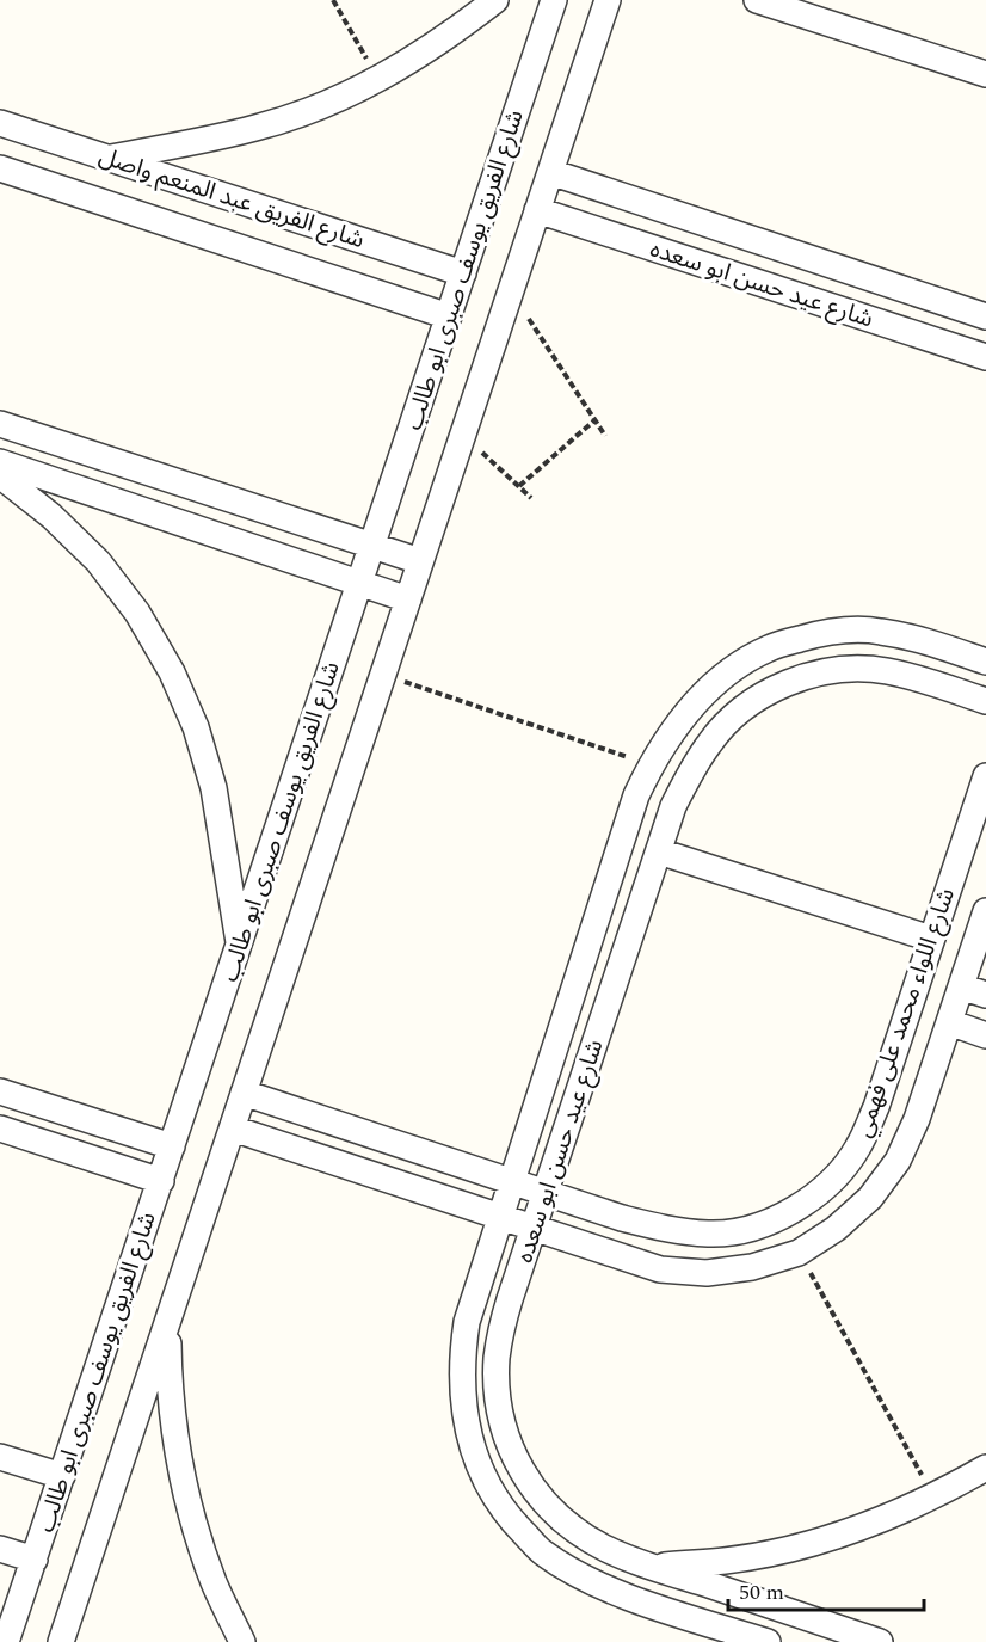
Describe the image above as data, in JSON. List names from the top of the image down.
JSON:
{
  "streets": {
    "street": [
      "شارع الفريق عبد المنعم واصل",
      "شارع الفريق يوسف صبرى ابو طالب",
      "شارع عيد حسن ابو سعده",
      "شارع اللواء محمد على فهمي"
    ]
  },
  "crossings": [
    ["شارع الفريق عبد المنعم واصل", "شارع الفريق يوسف صبرى ابو طالب"],
    ["شارع عيد حسن ابو سعده", "شارع اللواء محمد على فهمي"]
  ],
  "scale_bar": "50 m"
}
